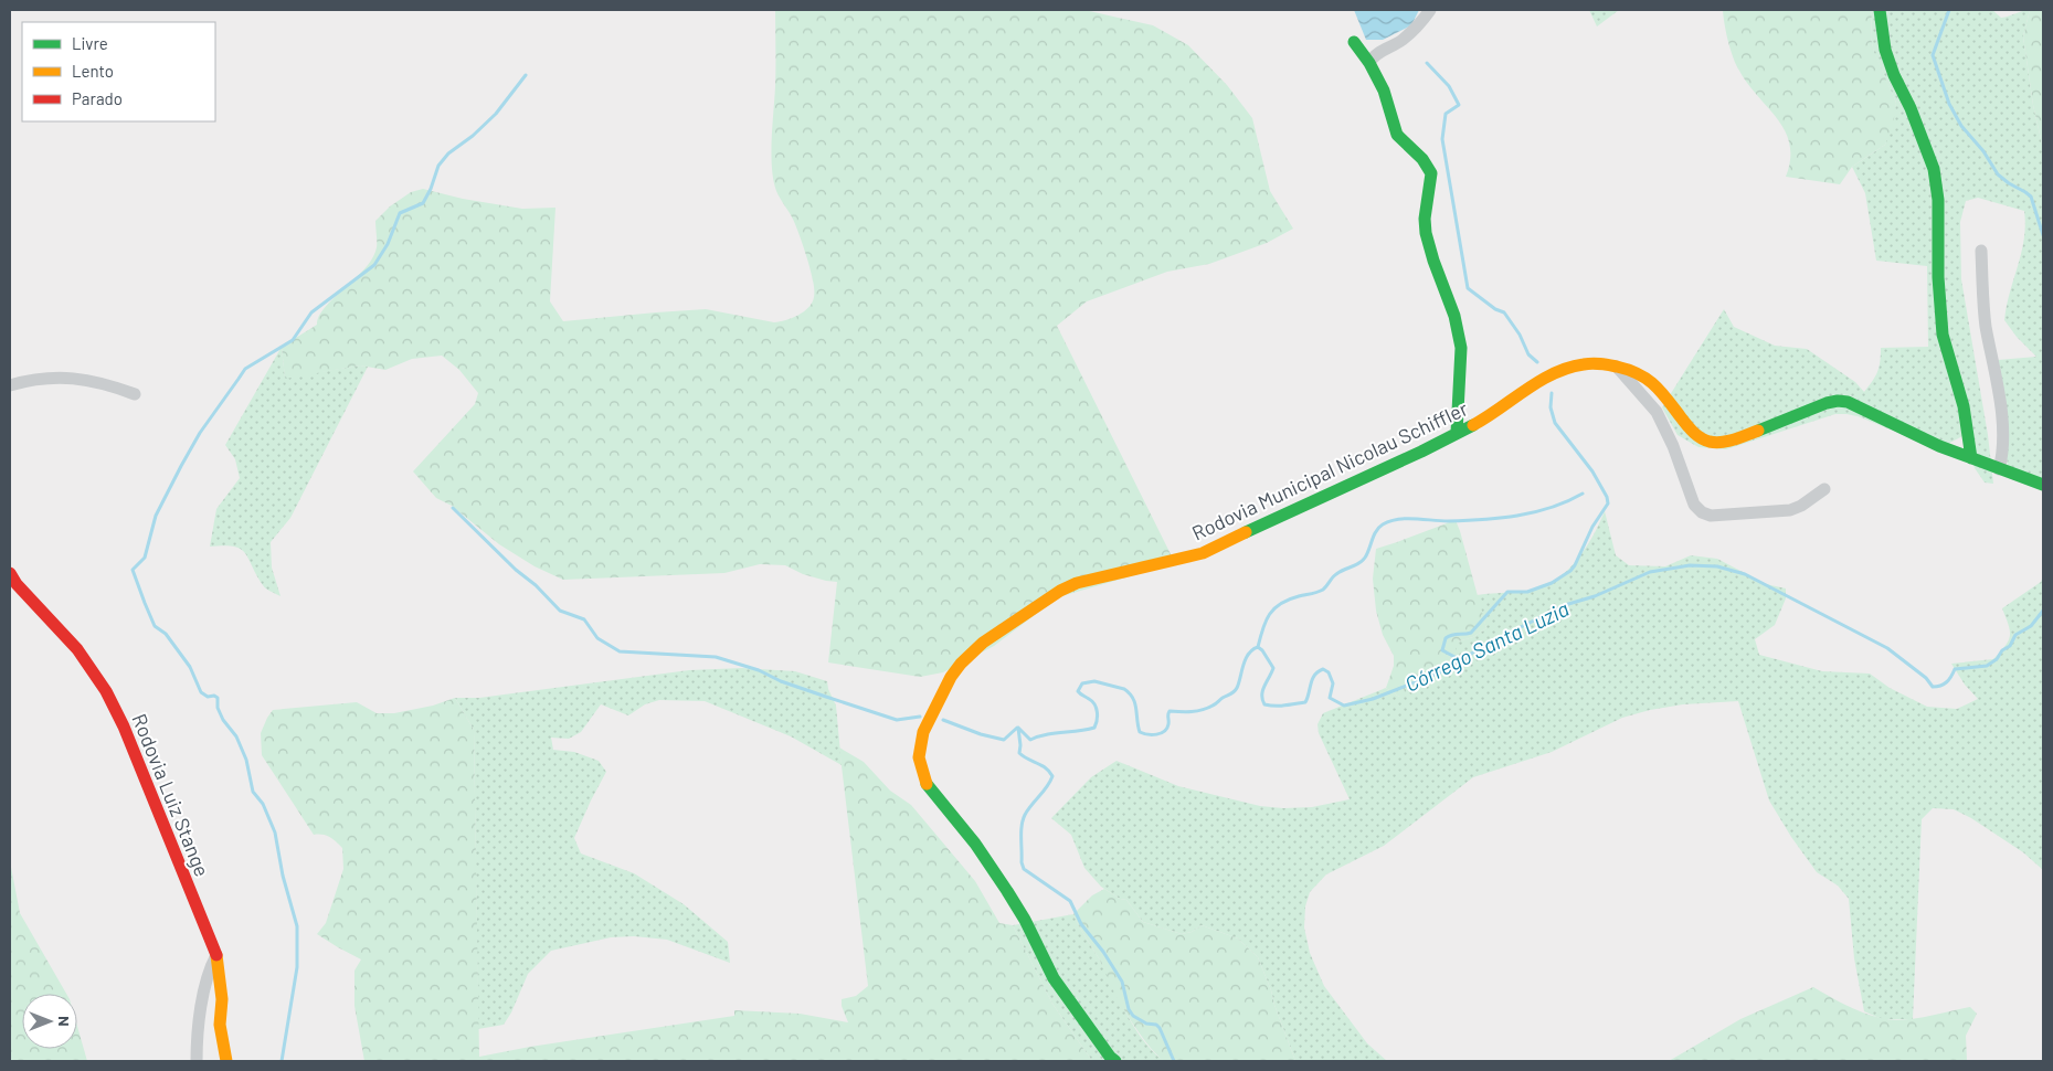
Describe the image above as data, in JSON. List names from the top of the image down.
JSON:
{
  "streets": {
    "street": ["Rodovia Municipal Nicolau Schiffler", "Rodovia Luiz Stange"]
  },
  "water": ["Córrego Santa Luzia"],
  "legend": ["Livre", "Lento", "Parado"],
  "north": "right"
}
